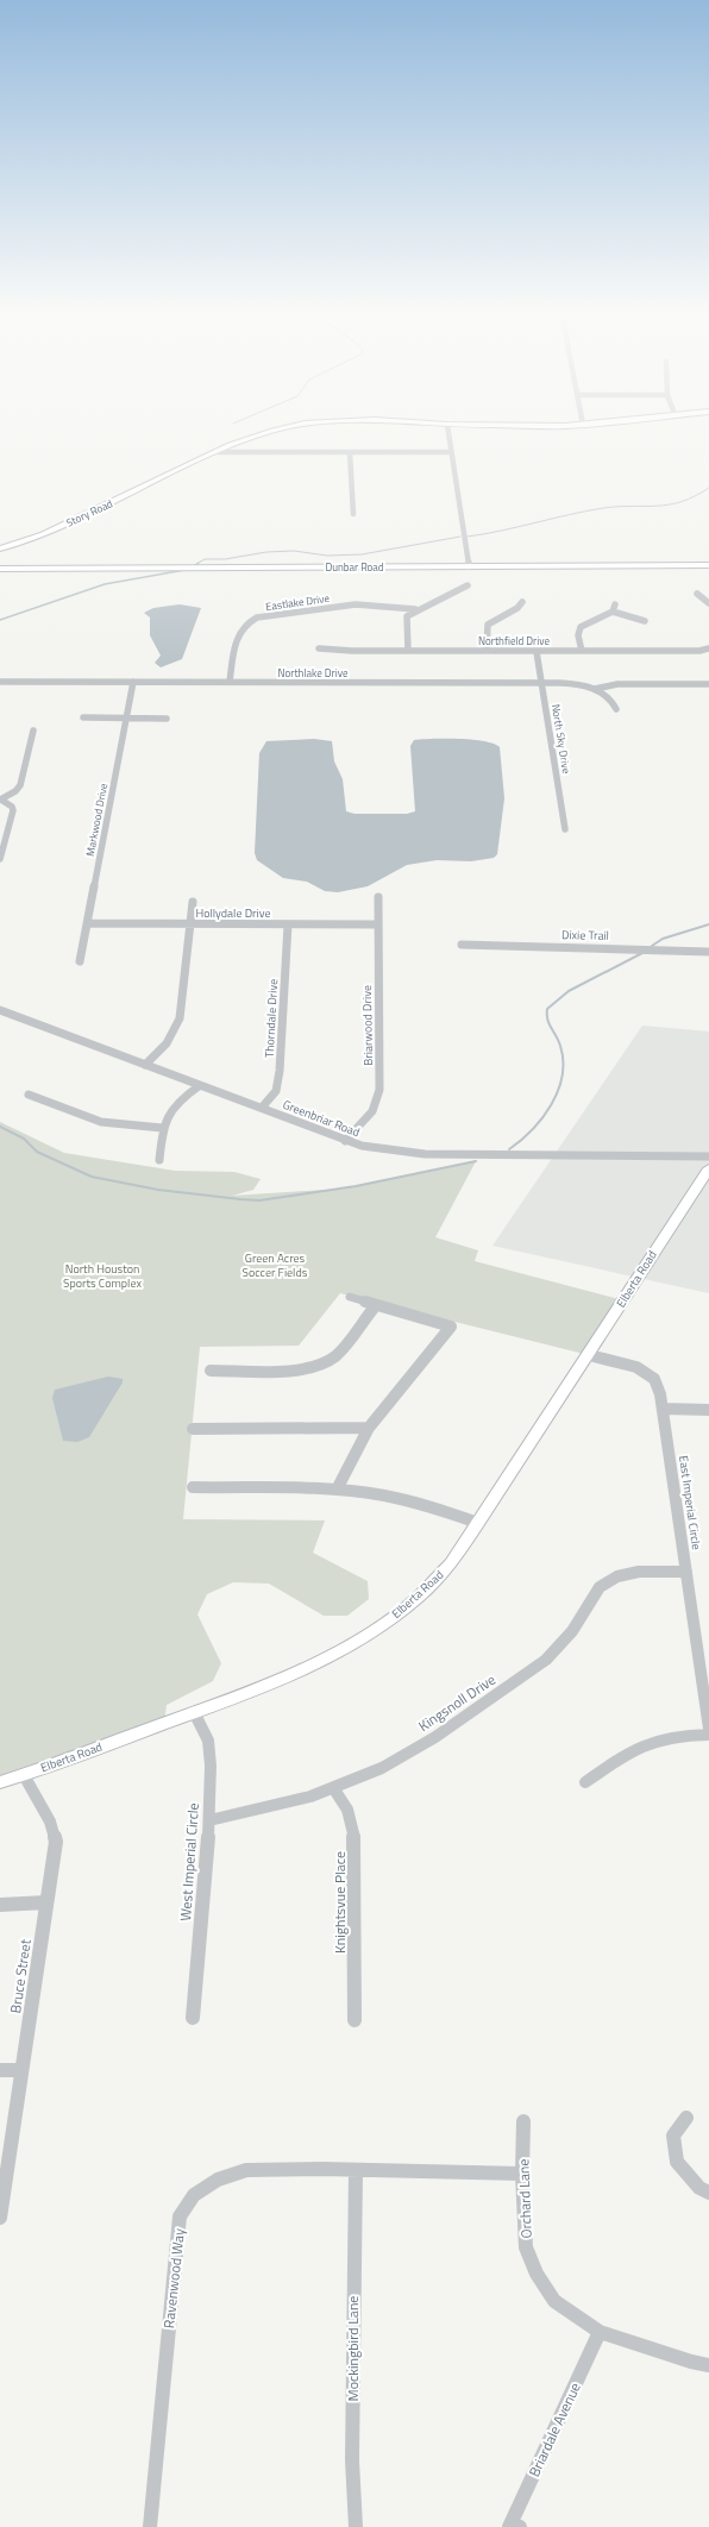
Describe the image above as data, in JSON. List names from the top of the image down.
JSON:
{
  "streets": {
    "street": [
      "Story Road",
      "Dunbar Road",
      "Eastlake Drive",
      "Northfield Drive",
      "Northlake Drive",
      "North Sky Drive",
      "Markwood Drive",
      "Hollydale Drive",
      "Dixie Trail",
      "Thorndale Drive",
      "Briarwood Drive",
      "Greenbriar Road",
      "Elberta Road",
      "East Imperial Circle",
      "Kingsnoll Drive",
      "West Imperial Circle",
      "Knightsvue Place",
      "Bruce Street",
      "Orchard Lane",
      "Ravenwood Way",
      "Mockingbird Lane",
      "Briardale Avenue"
    ]
  },
  "crossings": [
    ["Eastlake Drive", "Northlake Drive"],
    ["Northfield Drive", "North Sky Drive"],
    ["Northlake Drive", "North Sky Drive"],
    ["Northlake Drive", "Markwood Drive"],
    ["Markwood Drive", "Hollydale Drive"],
    ["Hollydale Drive", "Thorndale Drive"],
    ["Hollydale Drive", "Briarwood Drive"],
    ["Thorndale Drive", "Greenbriar Road"],
    ["Briarwood Drive", "Greenbriar Road"],
    ["Greenbriar Road", "Elberta Road"],
    ["Elberta Road", "East Imperial Circle"],
    ["Elberta Road", "West Imperial Circle"],
    ["Elberta Road", "Bruce Street"],
    ["East Imperial Circle", "Kingsnoll Drive"],
    ["Kingsnoll Drive", "West Imperial Circle"],
    ["Kingsnoll Drive", "Knightsvue Place"],
    ["Orchard Lane", "Ravenwood Way"],
    ["Orchard Lane", "Briardale Avenue"],
    ["Ravenwood Way", "Mockingbird Lane"]
  ],
  "parks": ["Green Acres Soccer Fields", "North Houston Sports Complex"]
}
